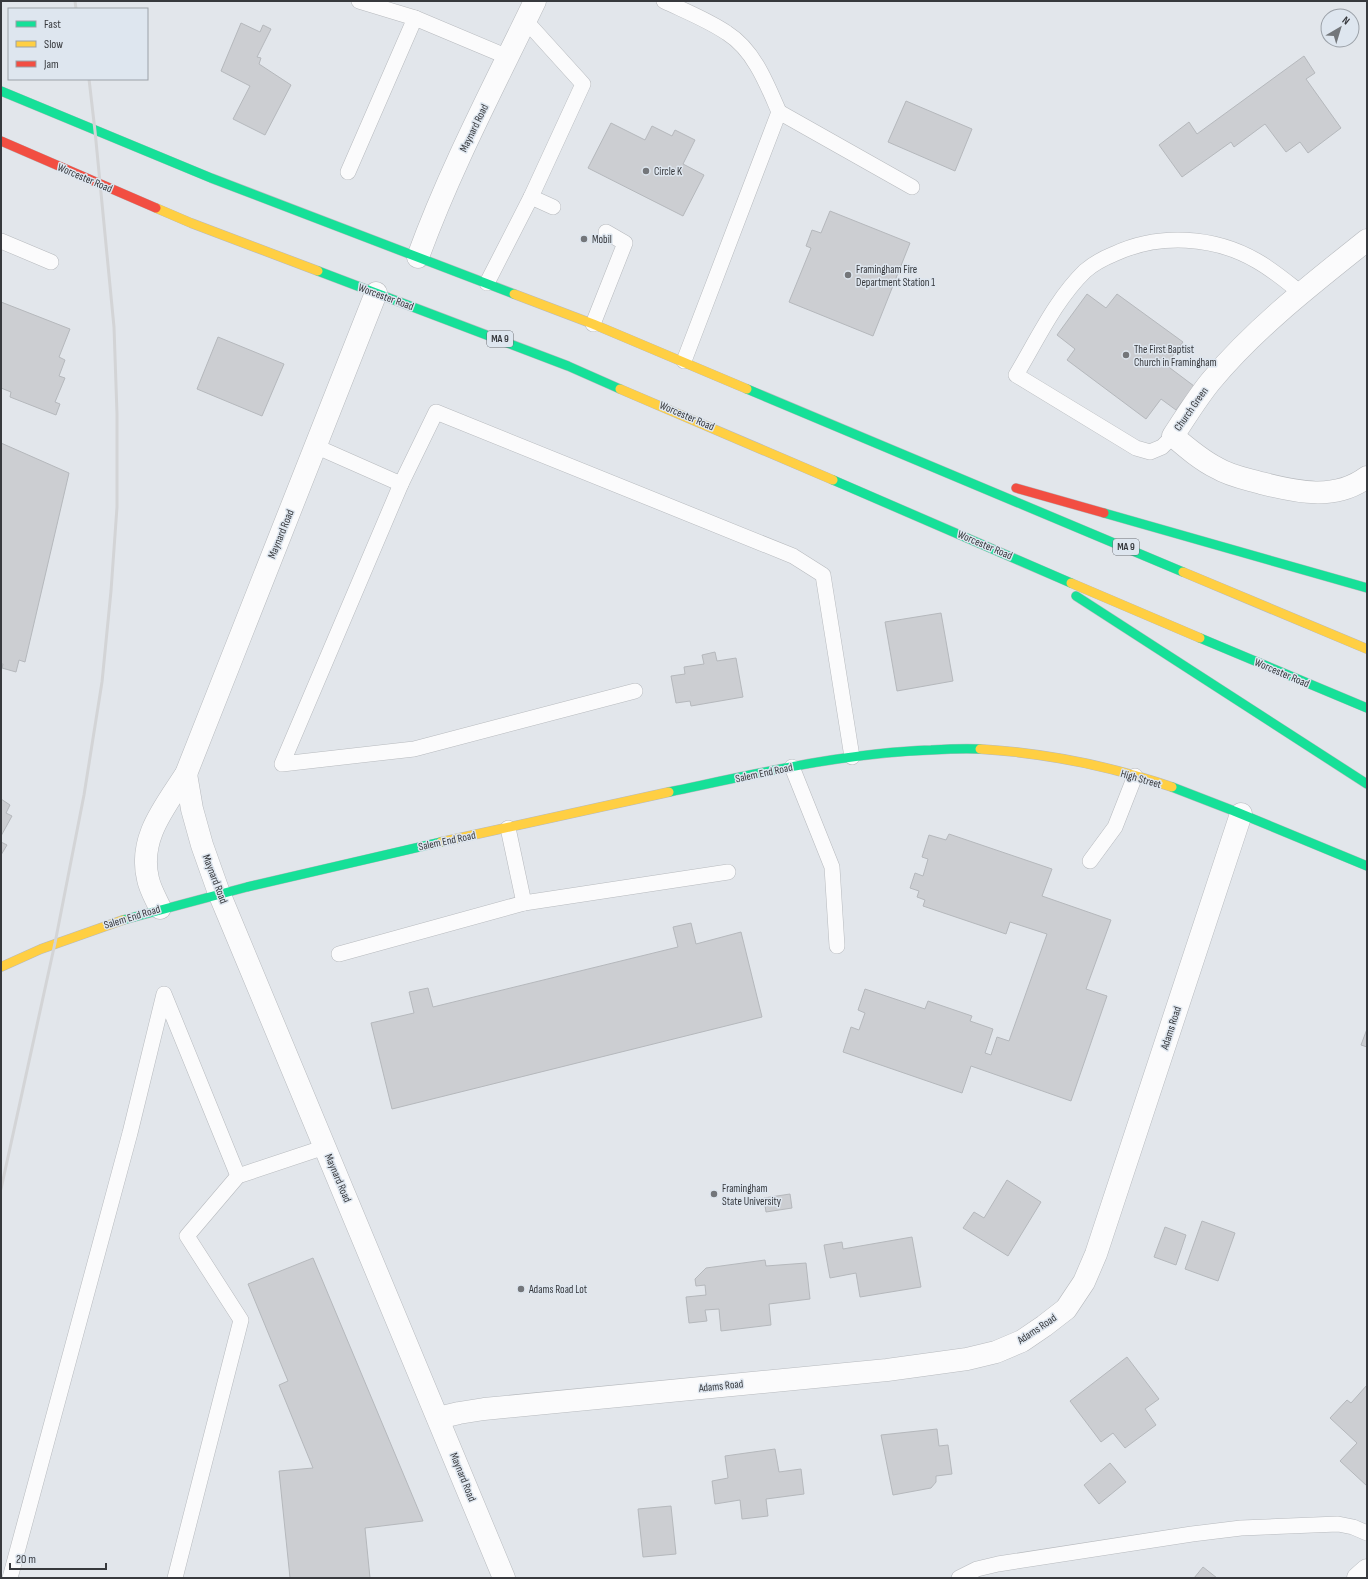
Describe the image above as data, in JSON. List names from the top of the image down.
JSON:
{
  "streets": {
    "main road": [
      "Worcester Road",
      "MA 9",
      "Salem End Road",
      "High Street"
    ],
    "street": ["Maynard Road", "Church Green", "Adams Road"]
  },
  "crossings": [
    ["Maynard Road", "Worcester Road"],
    ["Maynard Road", "MA 9"],
    ["Maynard Road", "Salem End Road"],
    ["Maynard Road", "Adams Road"],
    ["Salem End Road", "High Street"],
    ["High Street", "Adams Road"]
  ],
  "places": [
    "Circle K",
    "Mobil",
    "Framingham Fire Department Station 1",
    "The First Baptist Church in Framingham",
    "Framingham State University",
    "Adams Road Lot"
  ],
  "legend": ["Fast", "Slow", "Jam"],
  "scale_bar": "20 m",
  "north": "top right"
}
